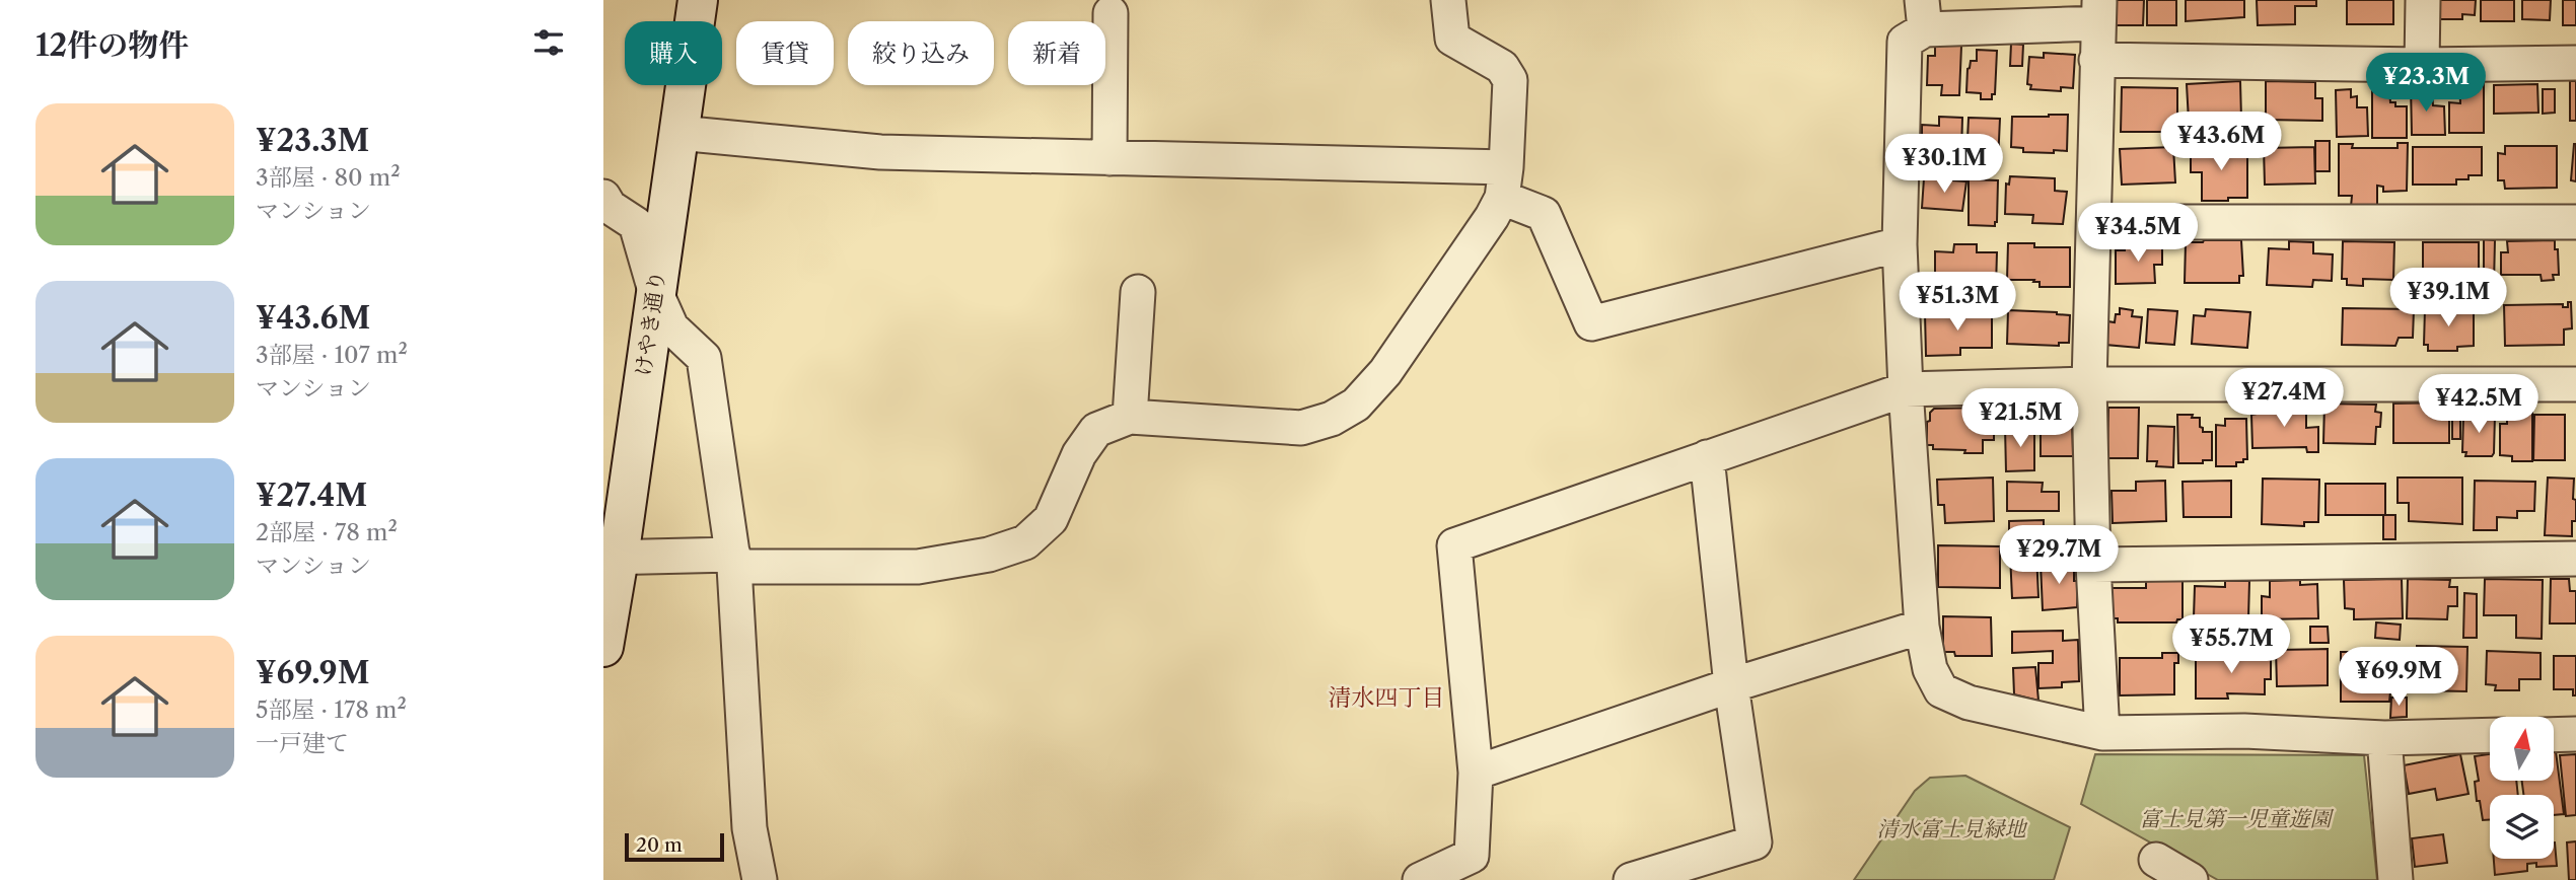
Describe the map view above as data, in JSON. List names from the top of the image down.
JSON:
{
  "streets": {
    "street": ["けやき通り"]
  },
  "districts": ["清水四丁目"],
  "parks": ["富士見第一児童遊園", "清水富士見緑地"],
  "scale_bar": "20 m",
  "north": "top",
  "page": {
    "heading": "12件の物件",
    "chip": [
      "購入",
      "賃貸",
      "絞り込み",
      "新着"
    ],
    "price": [
      "¥23.3M",
      "¥43.6M",
      "¥30.1M",
      "¥34.5M",
      "¥39.1M",
      "¥51.3M",
      "¥27.4M",
      "¥42.5M",
      "¥21.5M",
      "¥29.7M",
      "¥55.7M",
      "¥69.9M"
    ],
    "list": [
      {
        "name": "¥23.3M",
        "note": "3部屋 · 80 m² · マンション"
      },
      {
        "name": "¥43.6M",
        "note": "3部屋 · 107 m² · マンション"
      },
      {
        "name": "¥27.4M",
        "note": "2部屋 · 78 m² · マンション"
      },
      {
        "name": "¥69.9M",
        "note": "5部屋 · 178 m² · 一戸建て"
      }
    ],
    "scale": "20 m"
  }
}
